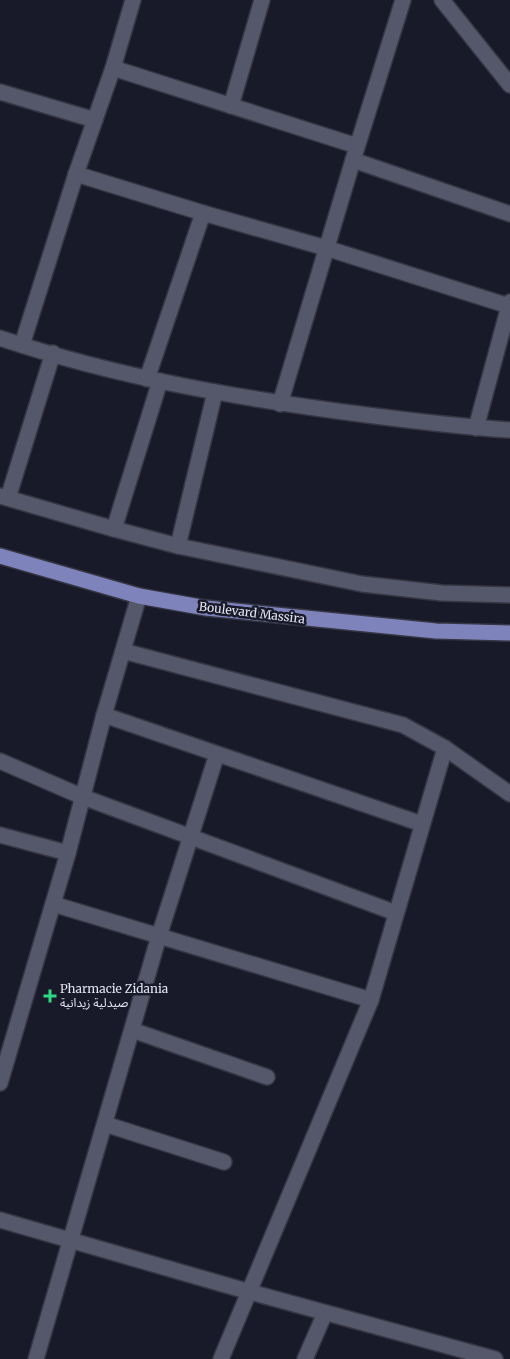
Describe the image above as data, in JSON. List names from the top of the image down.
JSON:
{
  "streets": {
    "main road": ["Boulevard Massira"]
  },
  "places": {
    "health": ["Pharmacie Zidania صيدلية زيدانية"]
  }
}
